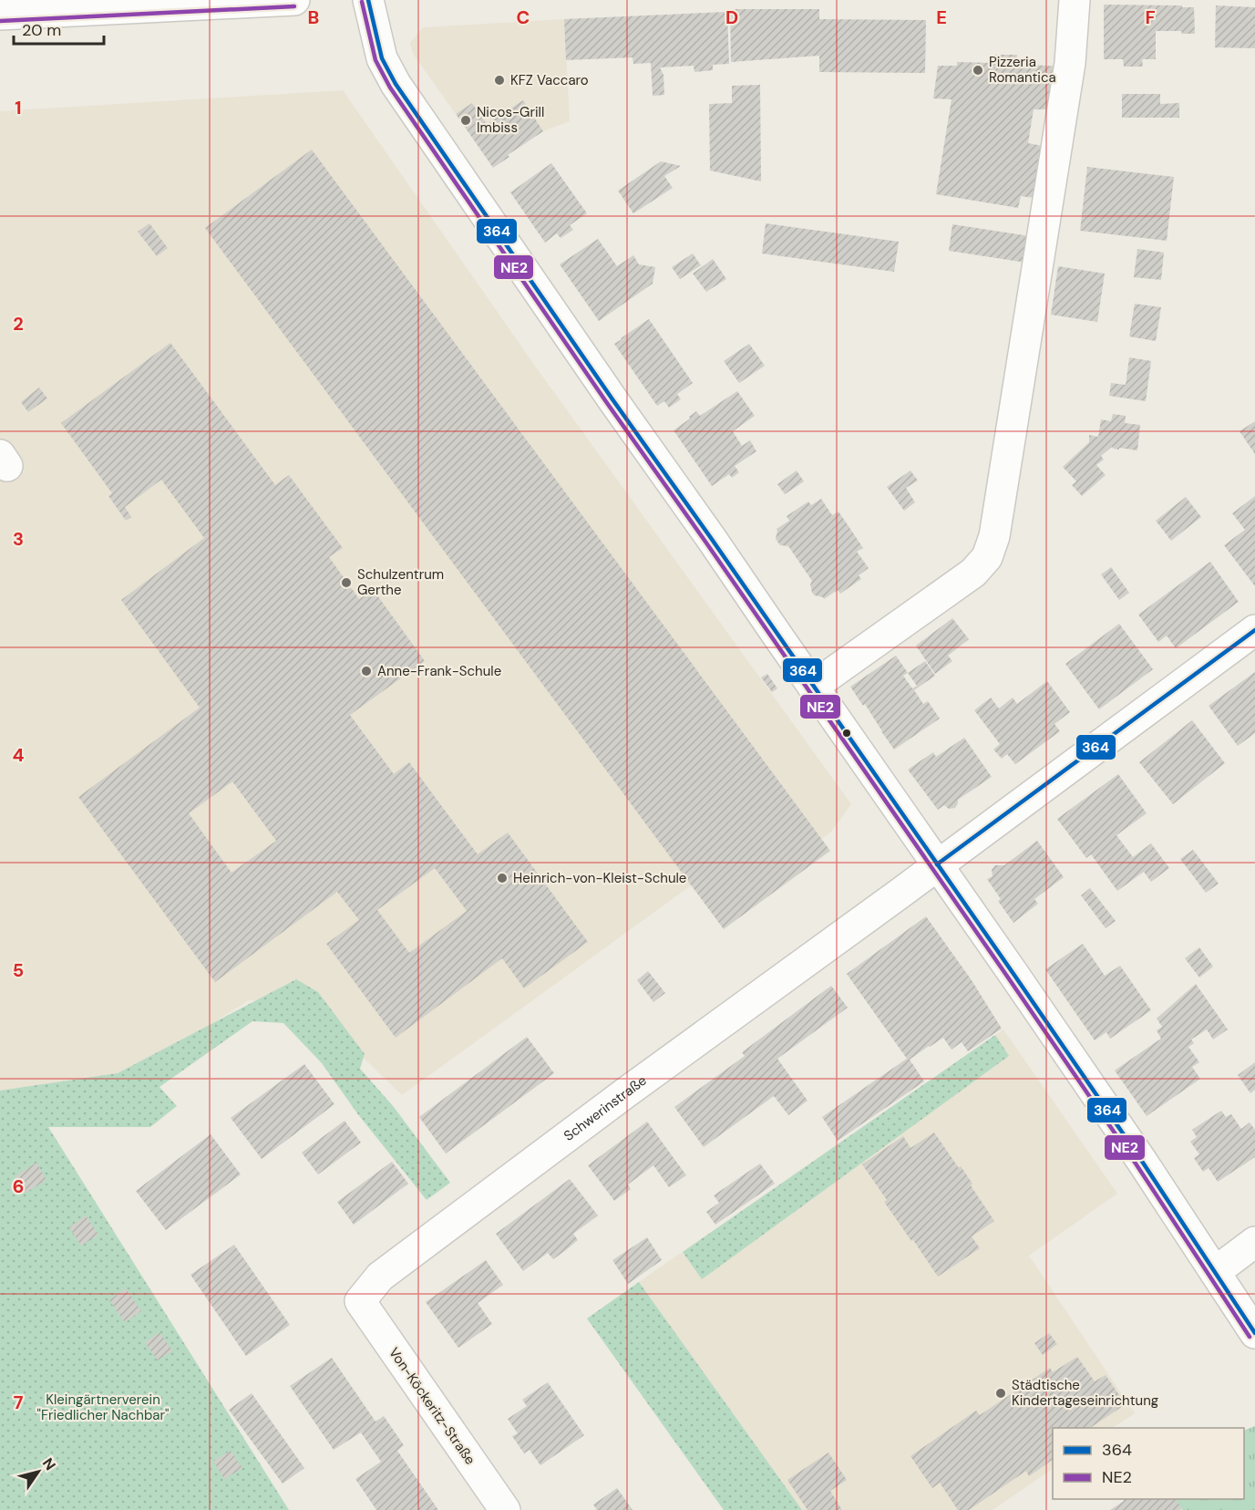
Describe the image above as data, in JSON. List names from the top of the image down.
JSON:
{
  "streets": {
    "street": ["Schwerinstraße", "Von-Köckeritz-Straße"]
  },
  "crossings": [
    ["Schwerinstraße", "Von-Köckeritz-Straße"]
  ],
  "parks": ["Kleingärtnerverein \"Friedlicher Nachbar\""],
  "places": [
    "Pizzeria Romantica",
    "KFZ Vaccaro",
    "Nicos-Grill Imbiss",
    "Schulzentrum Gerthe",
    "Anne-Frank-Schule",
    "Heinrich-von-Kleist-Schule",
    "Städtische Kindertageseinrichtung"
  ],
  "lines": ["transit line 364", "transit line NE2"],
  "legend": ["364", "NE2"],
  "scale_bar": "20 m",
  "north": "top right",
  "grid": {
    "columns": [
      "B",
      "C",
      "D",
      "E",
      "F"
    ],
    "rows": [
      "1",
      "2",
      "3",
      "4",
      "5",
      "6",
      "7"
    ]
  }
}
